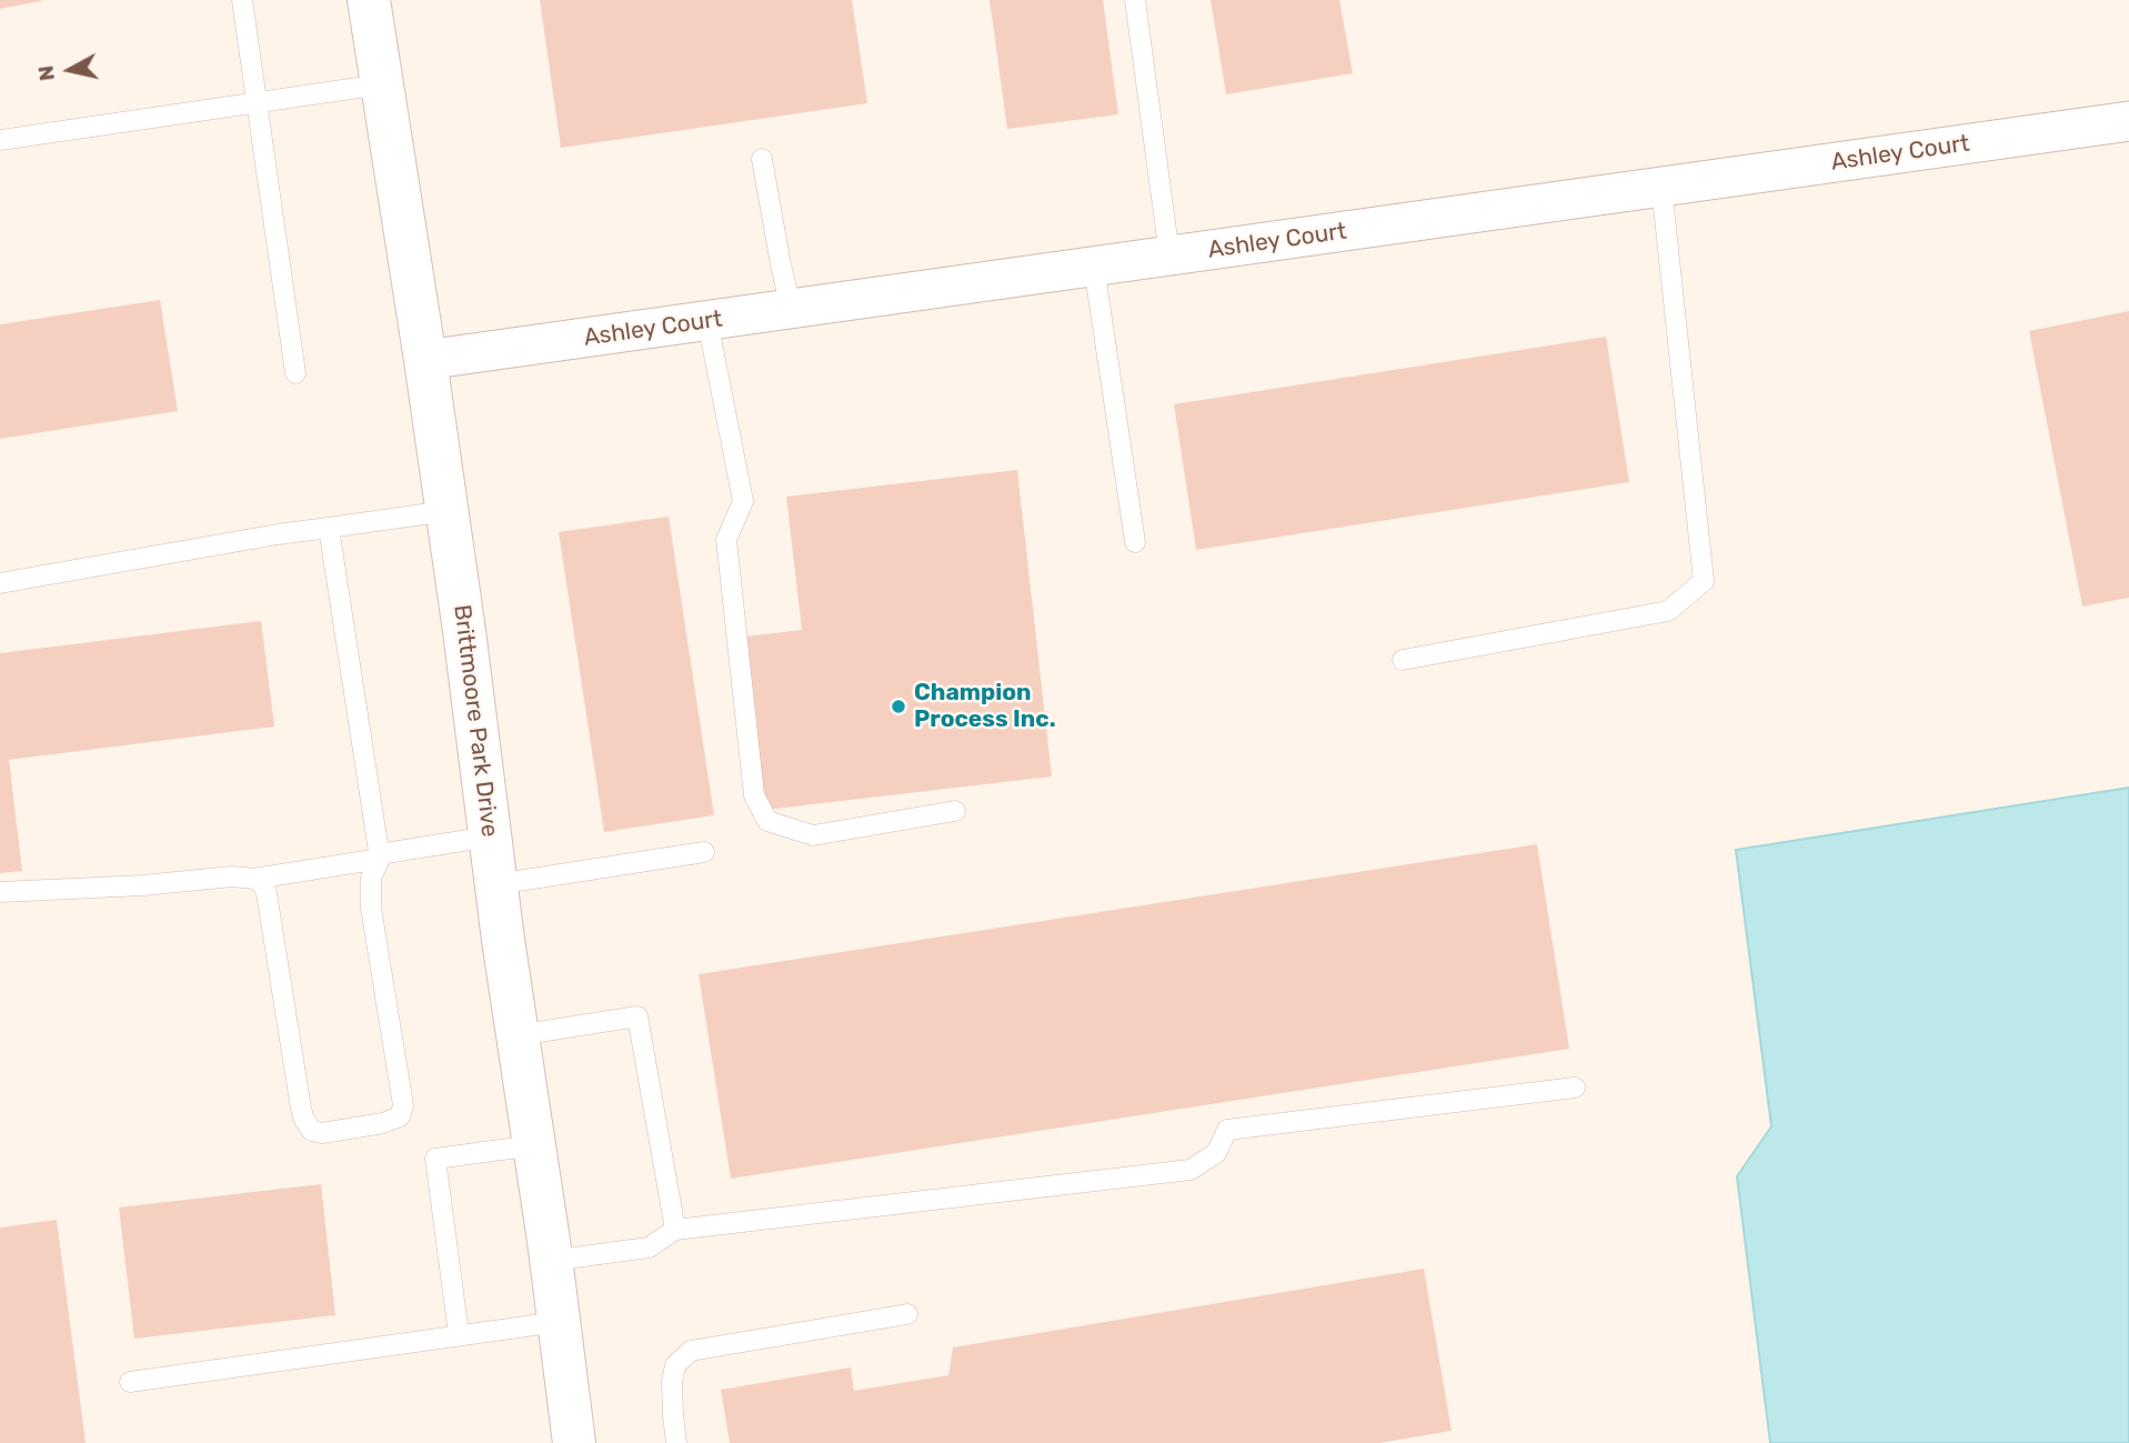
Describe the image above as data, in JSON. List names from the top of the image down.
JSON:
{
  "streets": {
    "street": ["Ashley Court", "Brittmoore Park Drive"]
  },
  "crossings": [
    ["Ashley Court", "Brittmoore Park Drive"]
  ],
  "places": ["Champion Process Inc."],
  "north": "left"
}
